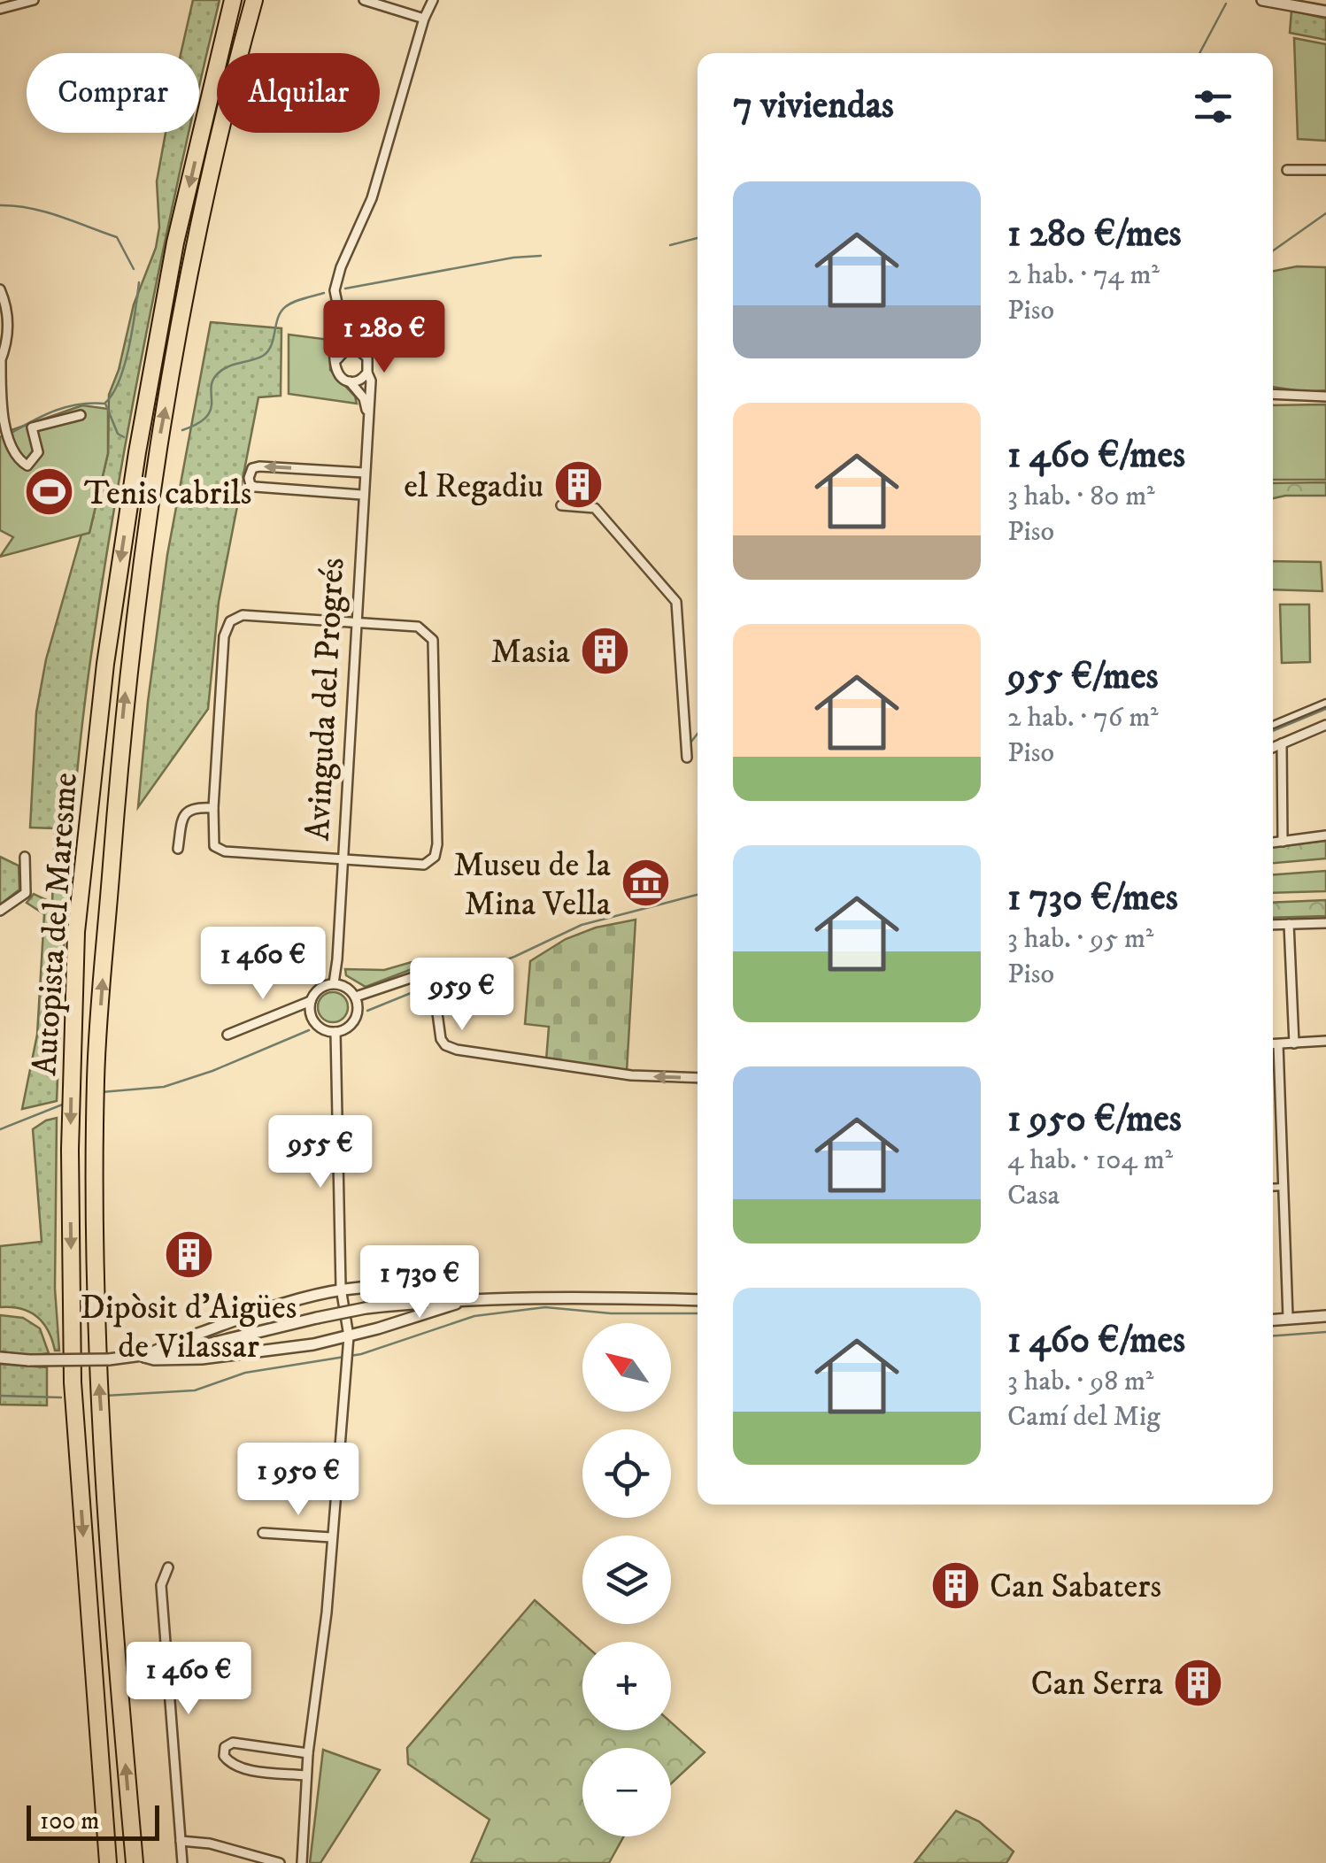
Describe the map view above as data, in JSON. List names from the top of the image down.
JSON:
{
  "streets": {
    "highway": ["Autopista del Maresme"],
    "street": ["Avinguda del Progrés"]
  },
  "places": {
    "building": [
      "el Regadiu",
      "Masia",
      "Dipòsit d'Aigües de Vilassar",
      "Can Sabaters",
      "Can Serra"
    ],
    "sports": ["Tenis cabrils"],
    "museum": ["Museu de la Mina Vella"]
  },
  "scale_bar": "100 m",
  "north": "top left",
  "page": {
    "chip": ["Comprar", "Alquilar"],
    "heading": "7 viviendas",
    "list": [
      {
        "name": "1 280 €/mes",
        "note": "2 hab. · 74 m² · Piso"
      },
      {
        "name": "1 460 €/mes",
        "note": "3 hab. · 80 m² · Piso"
      },
      {
        "name": "955 €/mes",
        "note": "2 hab. · 76 m² · Piso"
      },
      {
        "name": "1 730 €/mes",
        "note": "3 hab. · 95 m² · Piso"
      },
      {
        "name": "1 950 €/mes",
        "note": "4 hab. · 104 m² · Casa"
      },
      {
        "name": "1 460 €/mes",
        "note": "3 hab. · 98 m² · Camí del Mig"
      }
    ],
    "price": [
      "1 280 €",
      "1 460 €",
      "959 €",
      "955 €",
      "1 730 €",
      "1 950 €",
      "1 460 €"
    ],
    "map_buttons": ["+", "−"],
    "scale": "100 m"
  }
}
